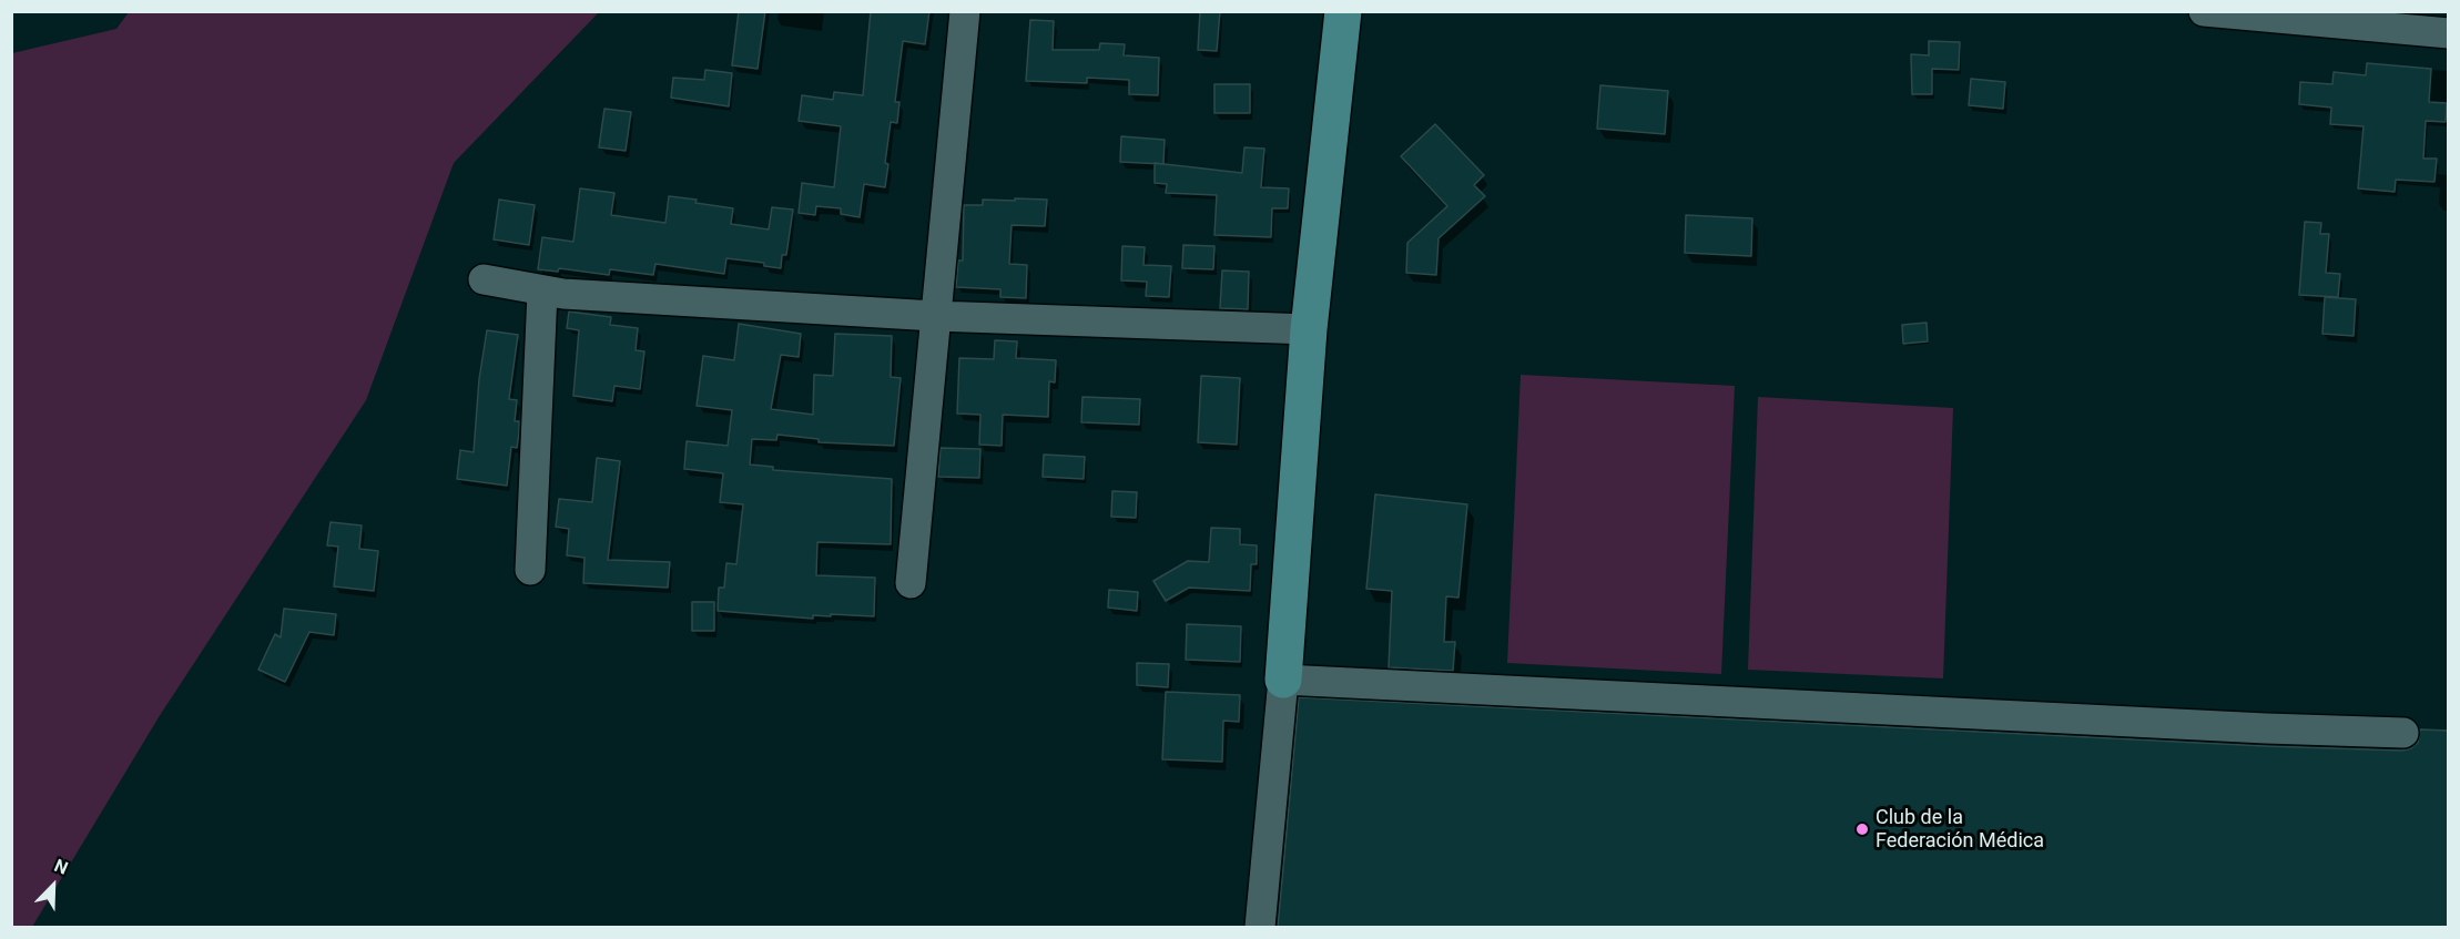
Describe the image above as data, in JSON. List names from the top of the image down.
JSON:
{
  "places": ["Club de la Federación Médica"],
  "north": "top right"
}
